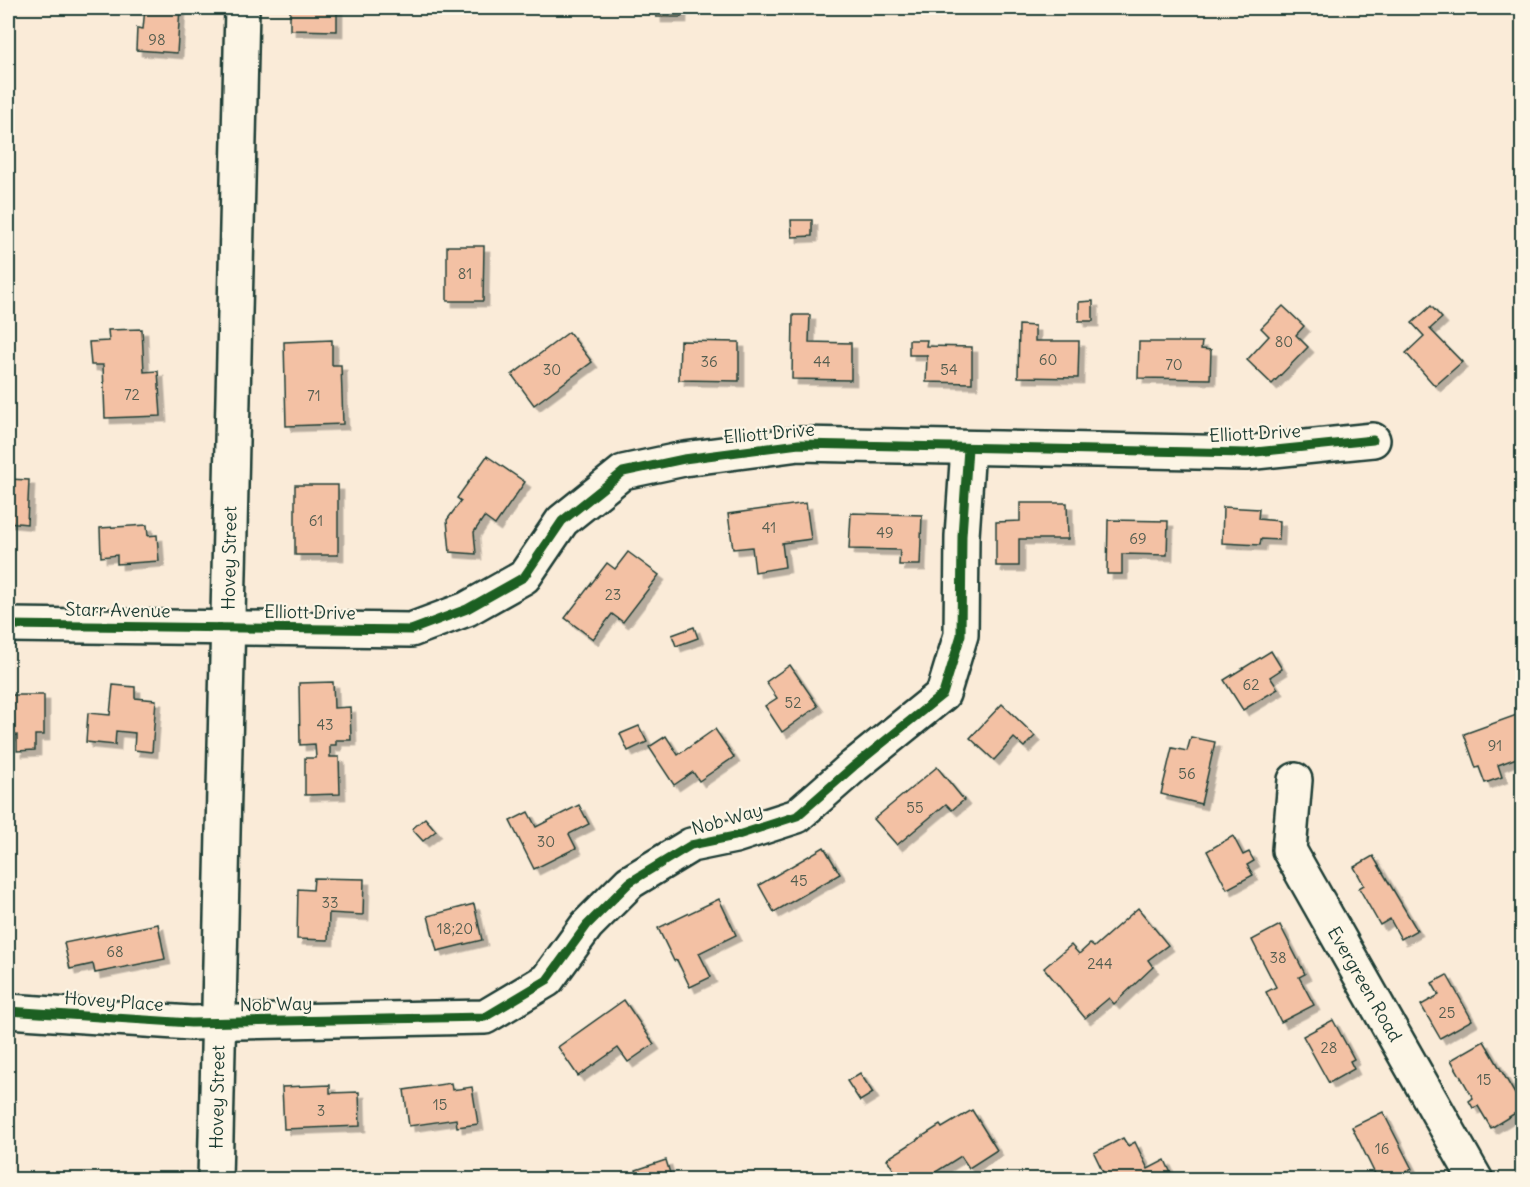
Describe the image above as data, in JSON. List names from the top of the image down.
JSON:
{
  "streets": {
    "street": [
      "Elliott Drive",
      "Hovey Street",
      "Starr Avenue",
      "Nob Way",
      "Evergreen Road",
      "Hovey Place"
    ]
  },
  "crossings": [
    ["Elliott Drive", "Hovey Street"],
    ["Elliott Drive", "Starr Avenue"],
    ["Elliott Drive", "Nob Way"],
    ["Hovey Street", "Starr Avenue"],
    ["Hovey Street", "Nob Way"],
    ["Hovey Street", "Hovey Place"],
    ["Nob Way", "Hovey Place"]
  ],
  "house_numbers": [
    "98",
    "81",
    "80",
    "60",
    "36",
    "44",
    "70",
    "30",
    "54",
    "72",
    "71",
    "61",
    "41",
    "49",
    "69",
    "23",
    "62",
    "52",
    "43",
    "91",
    "56",
    "55",
    "30",
    "45",
    "33",
    "18;20",
    "68",
    "38",
    "244",
    "25",
    "28",
    "15",
    "15",
    "3",
    "16"
  ]
}
